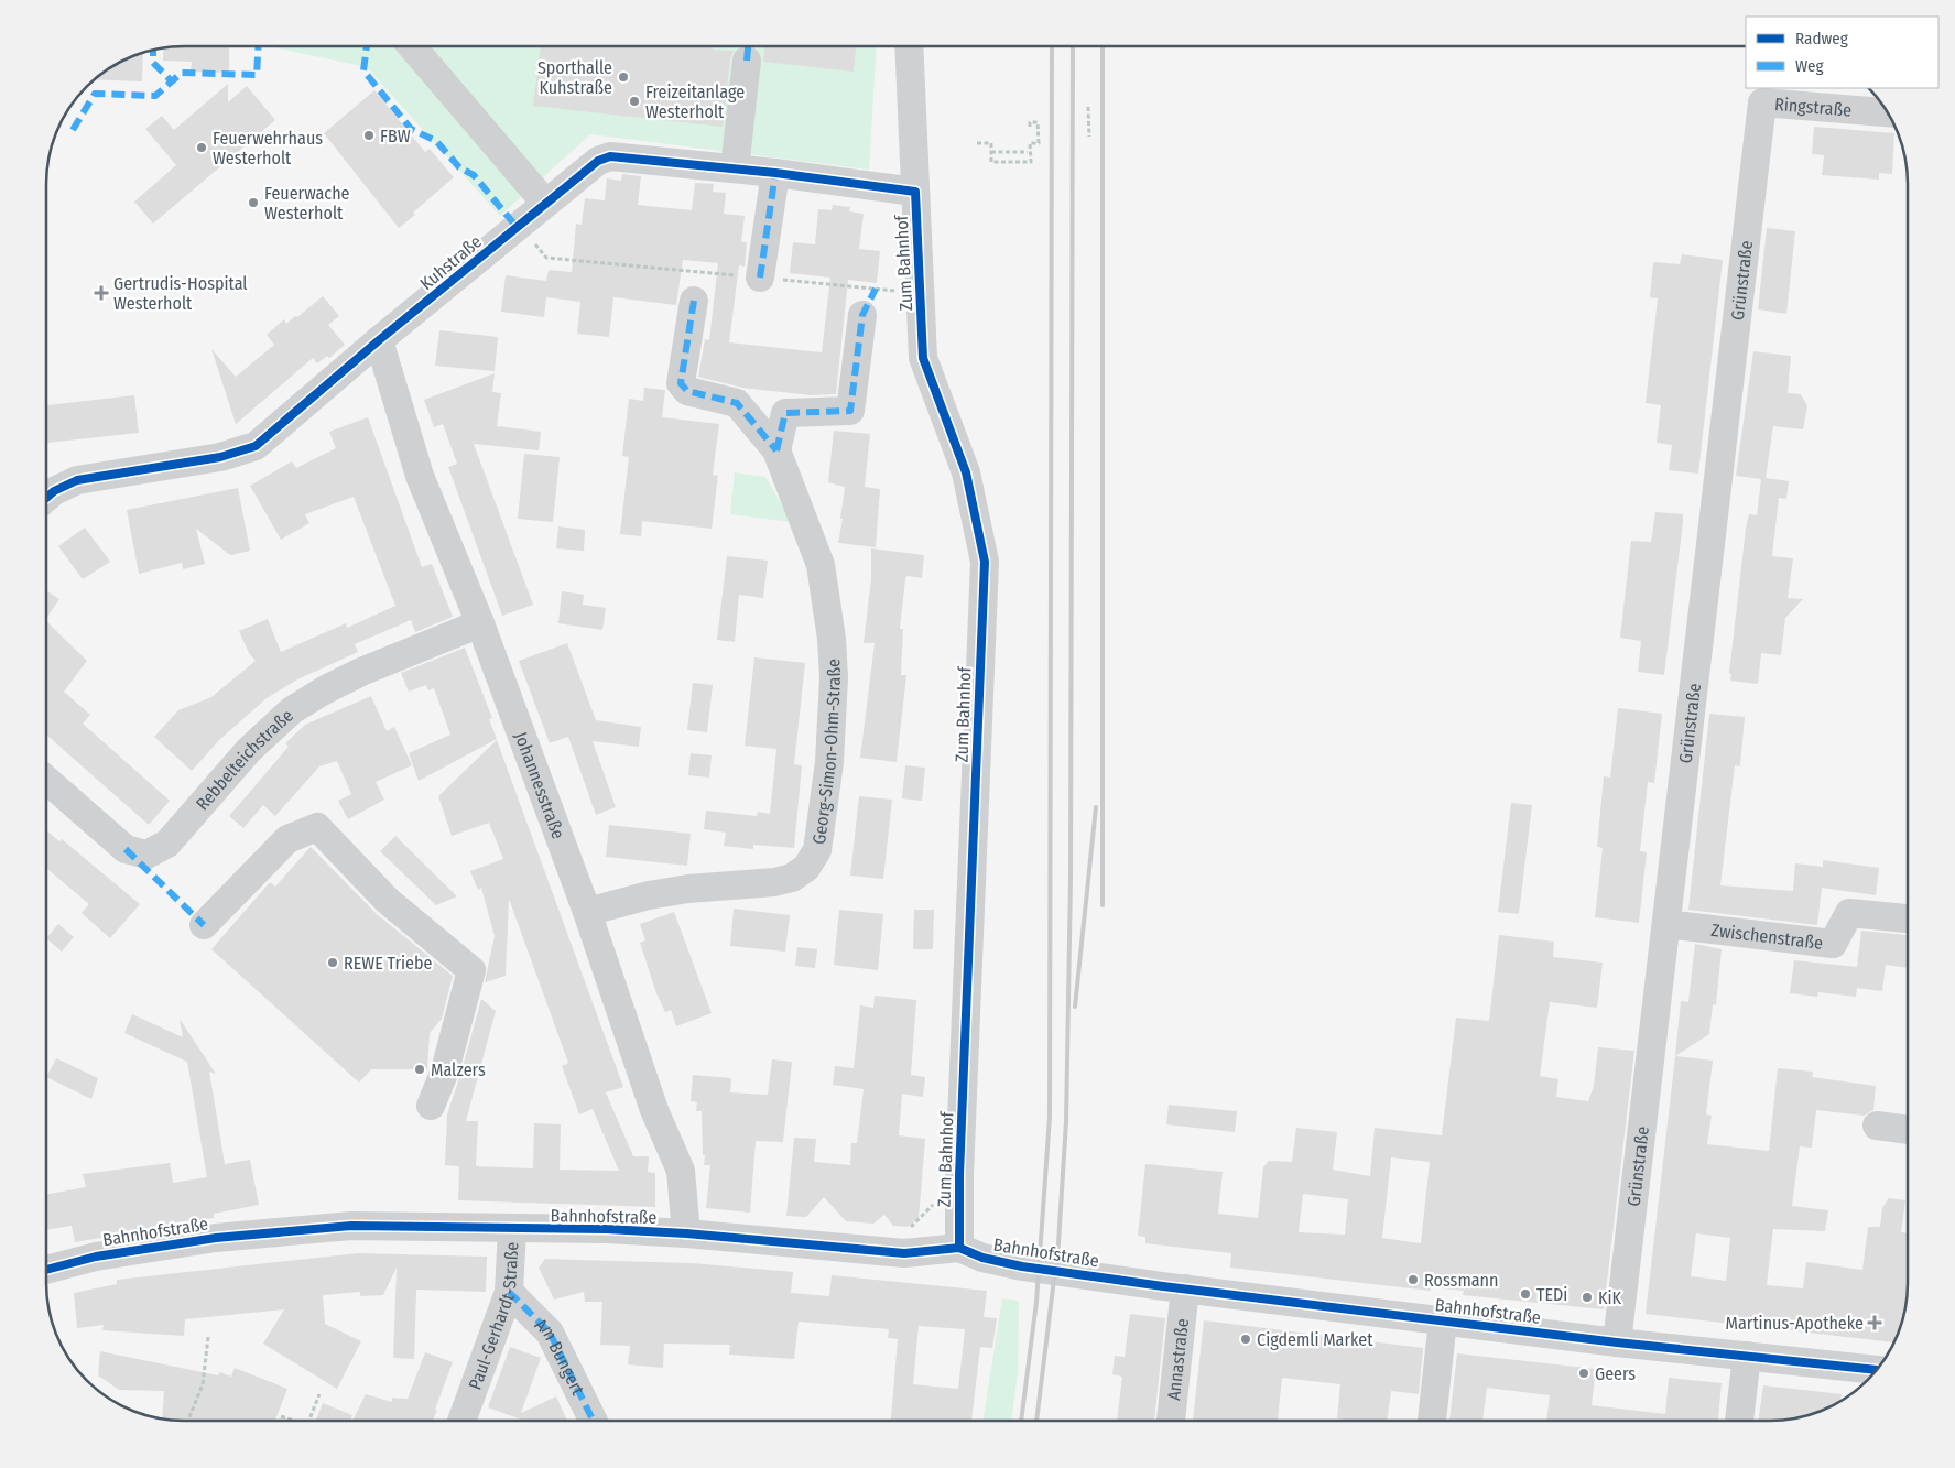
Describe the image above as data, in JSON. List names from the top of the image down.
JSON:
{
  "streets": {
    "street": [
      "Ringstraße",
      "Kuhstraße",
      "Zum Bahnhof",
      "Grünstraße",
      "Georg-Simon-Ohm-Straße",
      "Rebbelteichstraße",
      "Johannesstraße",
      "Zwischenstraße",
      "Bahnhofstraße",
      "Paul-Gerhardt-Straße",
      "Am Bungert",
      "Annastraße"
    ]
  },
  "crossings": [
    ["Ringstraße", "Grünstraße"],
    ["Kuhstraße", "Zum Bahnhof"],
    ["Kuhstraße", "Johannesstraße"],
    ["Zum Bahnhof", "Bahnhofstraße"],
    ["Grünstraße", "Zwischenstraße"],
    ["Grünstraße", "Bahnhofstraße"],
    ["Georg-Simon-Ohm-Straße", "Johannesstraße"],
    ["Rebbelteichstraße", "Johannesstraße"],
    ["Johannesstraße", "Bahnhofstraße"],
    ["Bahnhofstraße", "Paul-Gerhardt-Straße"],
    ["Bahnhofstraße", "Annastraße"],
    ["Paul-Gerhardt-Straße", "Am Bungert"]
  ],
  "places": {
    "other": [
      "Sporthalle Kuhstraße",
      "Freizeitanlage Westerholt",
      "FBW",
      "Feuerwehrhaus Westerholt",
      "Feuerwache Westerholt",
      "REWE Triebe",
      "Malzers",
      "Rossmann",
      "TEDi",
      "KiK",
      "Cigdemli Market",
      "Geers"
    ],
    "health": ["Gertrudis-Hospital Westerholt", "Martinus-Apotheke"]
  },
  "legend": ["Radweg", "Weg"]
}
